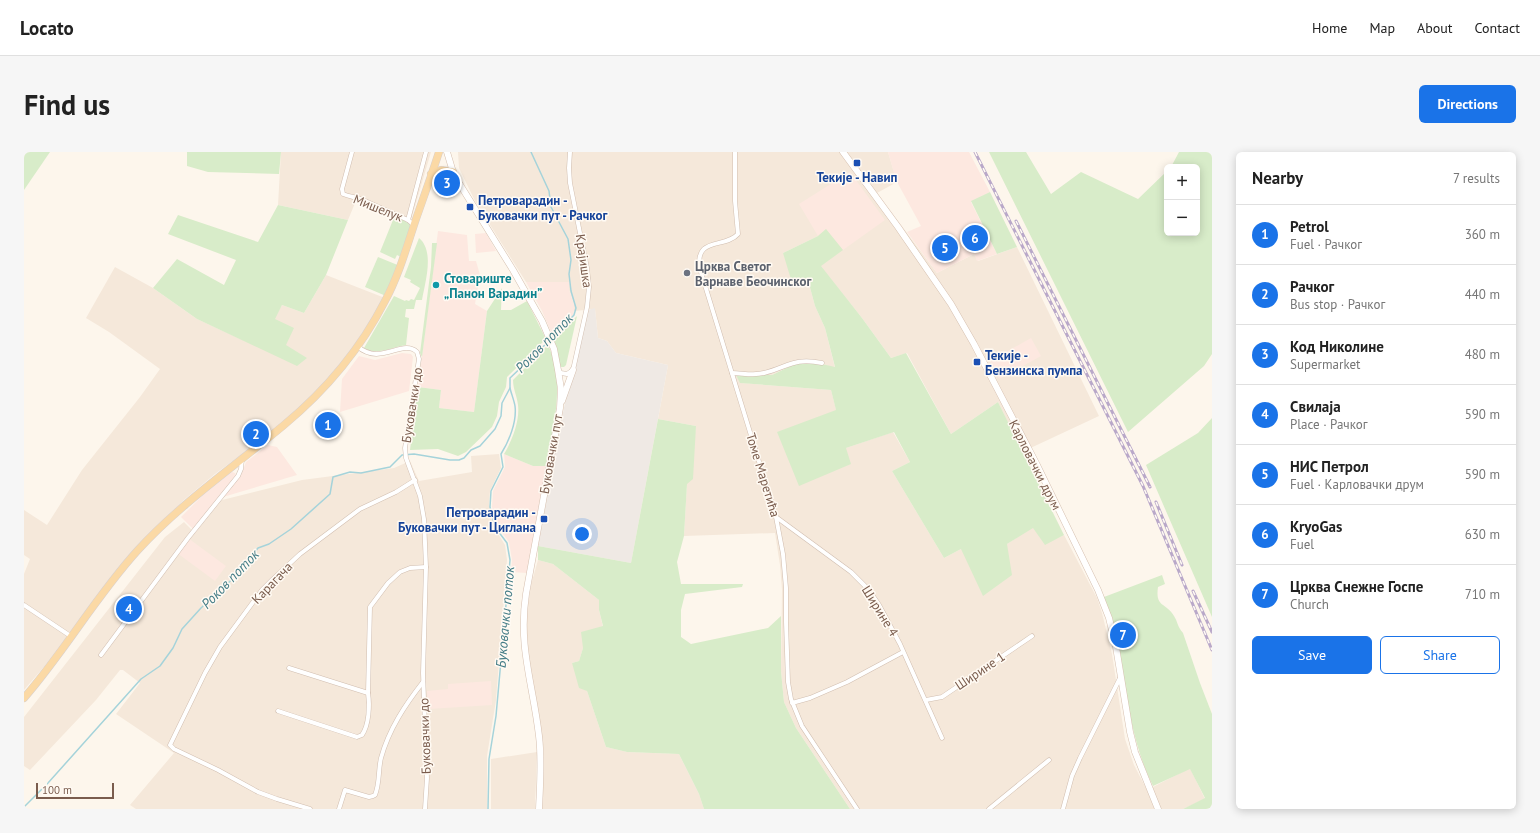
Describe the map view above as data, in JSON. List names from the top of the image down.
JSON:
{
  "streets": {
    "main road": ["Буковачки пут", "Карловачки друм"],
    "street": [
      "Мишелук",
      "Крајишка",
      "Буковачки до",
      "Томе Маретића",
      "Карагача",
      "Ширине 4",
      "Ширине 1"
    ]
  },
  "crossings": [
    ["Буковачки до", "Карагача"],
    ["Томе Маретића", "Ширине 4"],
    ["Ширине 4", "Ширине 1"]
  ],
  "water": ["Роков поток", "Буковачки поток"],
  "places": {
    "transit": [
      "Текије - Навип",
      "Петроварадин - Буковачки пут - Рачког",
      "Текије - Бензинска пумпа",
      "Петроварадин - Буковачки пут - Циглана"
    ],
    "other": ["Црква Светог Варнаве Беочинског", "Стовариште „Панон Варадин”"]
  },
  "scale_bar": "100 m",
  "page": {
    "header": "Locato",
    "nav": [
      "Home",
      "Map",
      "About",
      "Contact"
    ],
    "buttons": [
      "Directions",
      ["Save", "Share"]
    ],
    "title": "Find us",
    "heading": ["Nearby", "7 results"],
    "map_buttons": ["+", "−"],
    "pins": [
      "3",
      "6",
      "5",
      "1",
      "2",
      "4",
      "7"
    ],
    "list": [
      {
        "mark": "1",
        "name": "Petrol",
        "note": "Fuel · Рачког",
        "value": "360 m"
      },
      {
        "mark": "2",
        "name": "Рачког",
        "note": "Bus stop · Рачког",
        "value": "440 m"
      },
      {
        "mark": "3",
        "name": "Код Николине",
        "note": "Supermarket",
        "value": "480 m"
      },
      {
        "mark": "4",
        "name": "Свилаја",
        "note": "Place · Рачког",
        "value": "590 m"
      },
      {
        "mark": "5",
        "name": "НИС Петрол",
        "note": "Fuel · Карловачки друм",
        "value": "590 m"
      },
      {
        "mark": "6",
        "name": "KryoGas",
        "note": "Fuel",
        "value": "630 m"
      },
      {
        "mark": "7",
        "name": "Црква Снежне Госпе",
        "note": "Church",
        "value": "710 m"
      }
    ],
    "scale": "100 m"
  }
}
